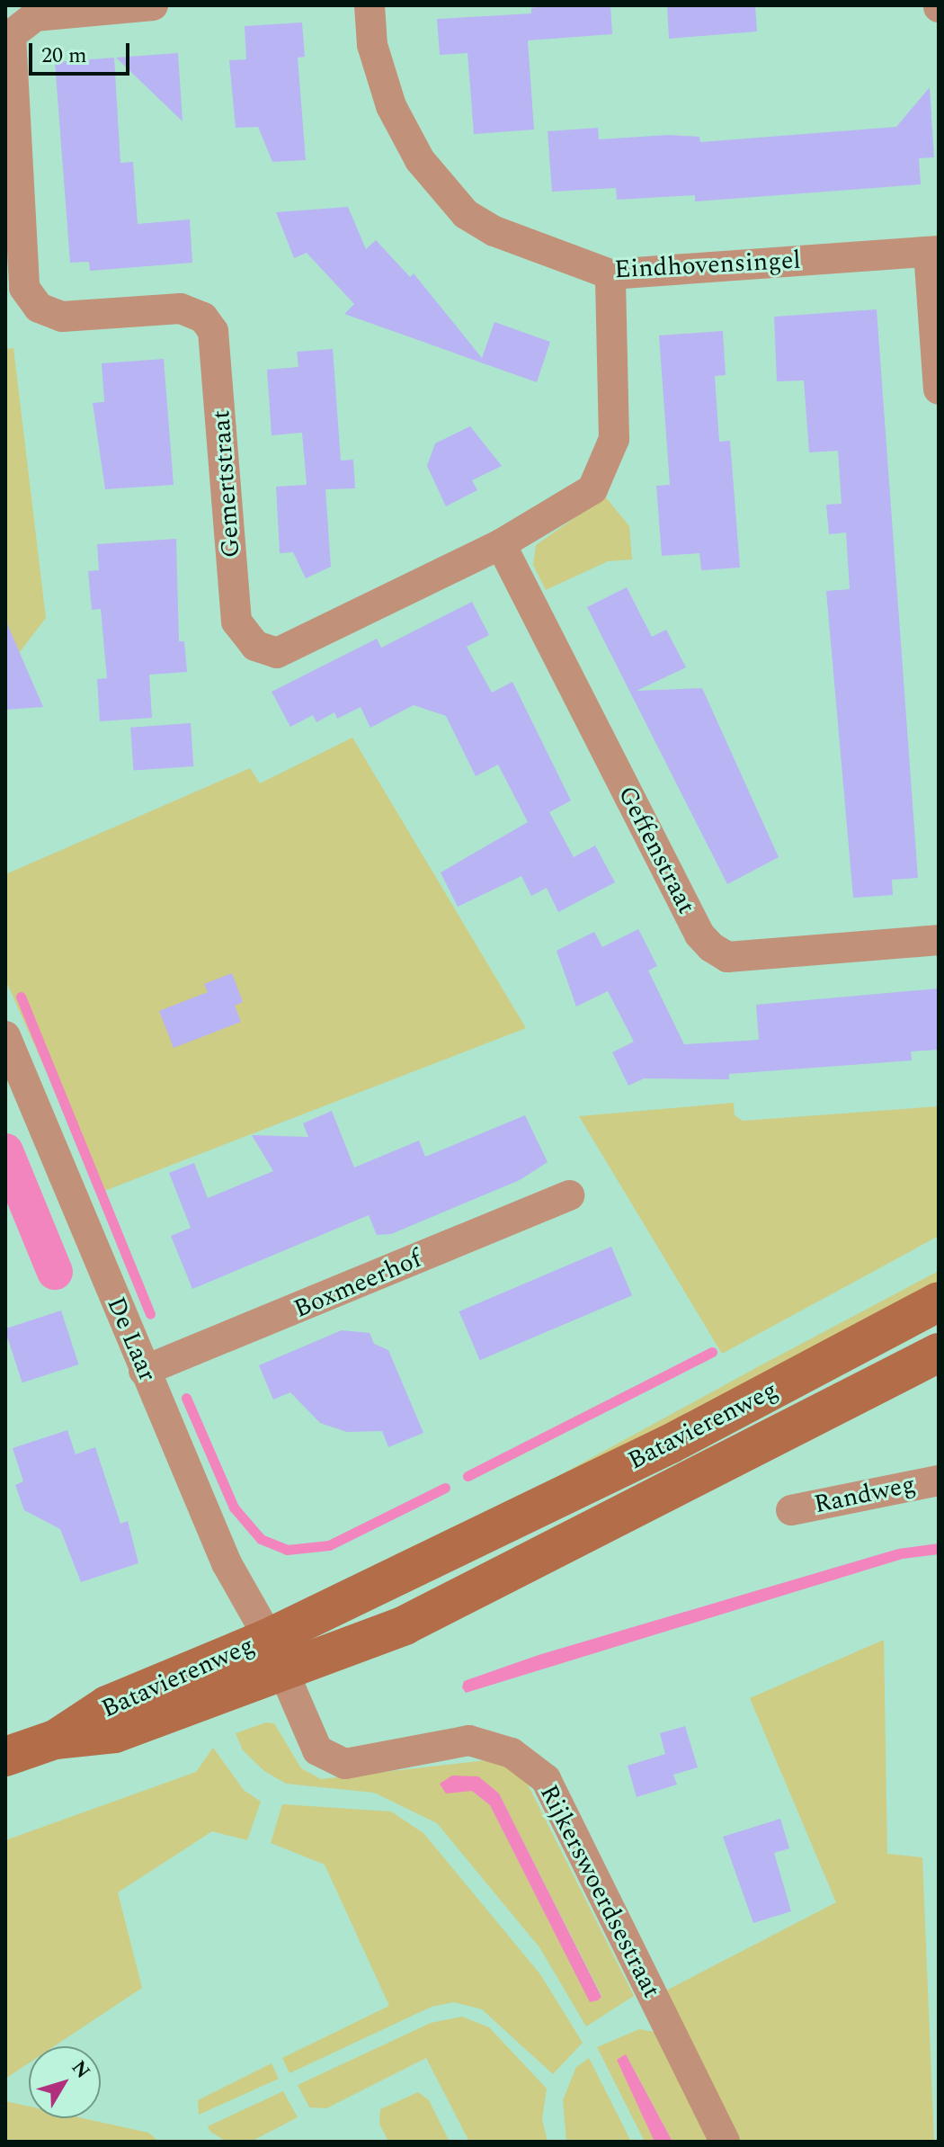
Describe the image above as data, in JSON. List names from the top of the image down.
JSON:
{
  "streets": {
    "main road": ["Batavierenweg"],
    "street": [
      "Eindhovensingel",
      "Gemertstraat",
      "Geffenstraat",
      "Boxmeerhof",
      "De Laar",
      "Randweg",
      "Rijkerswoerdsestraat"
    ]
  },
  "crossings": [
    ["Eindhovensingel", "Gemertstraat"],
    ["Gemertstraat", "Geffenstraat"],
    ["Boxmeerhof", "De Laar"],
    ["De Laar", "Batavierenweg"],
    ["De Laar", "Rijkerswoerdsestraat"],
    ["Batavierenweg", "Rijkerswoerdsestraat"]
  ],
  "scale_bar": "20 m",
  "north": "top right"
}
